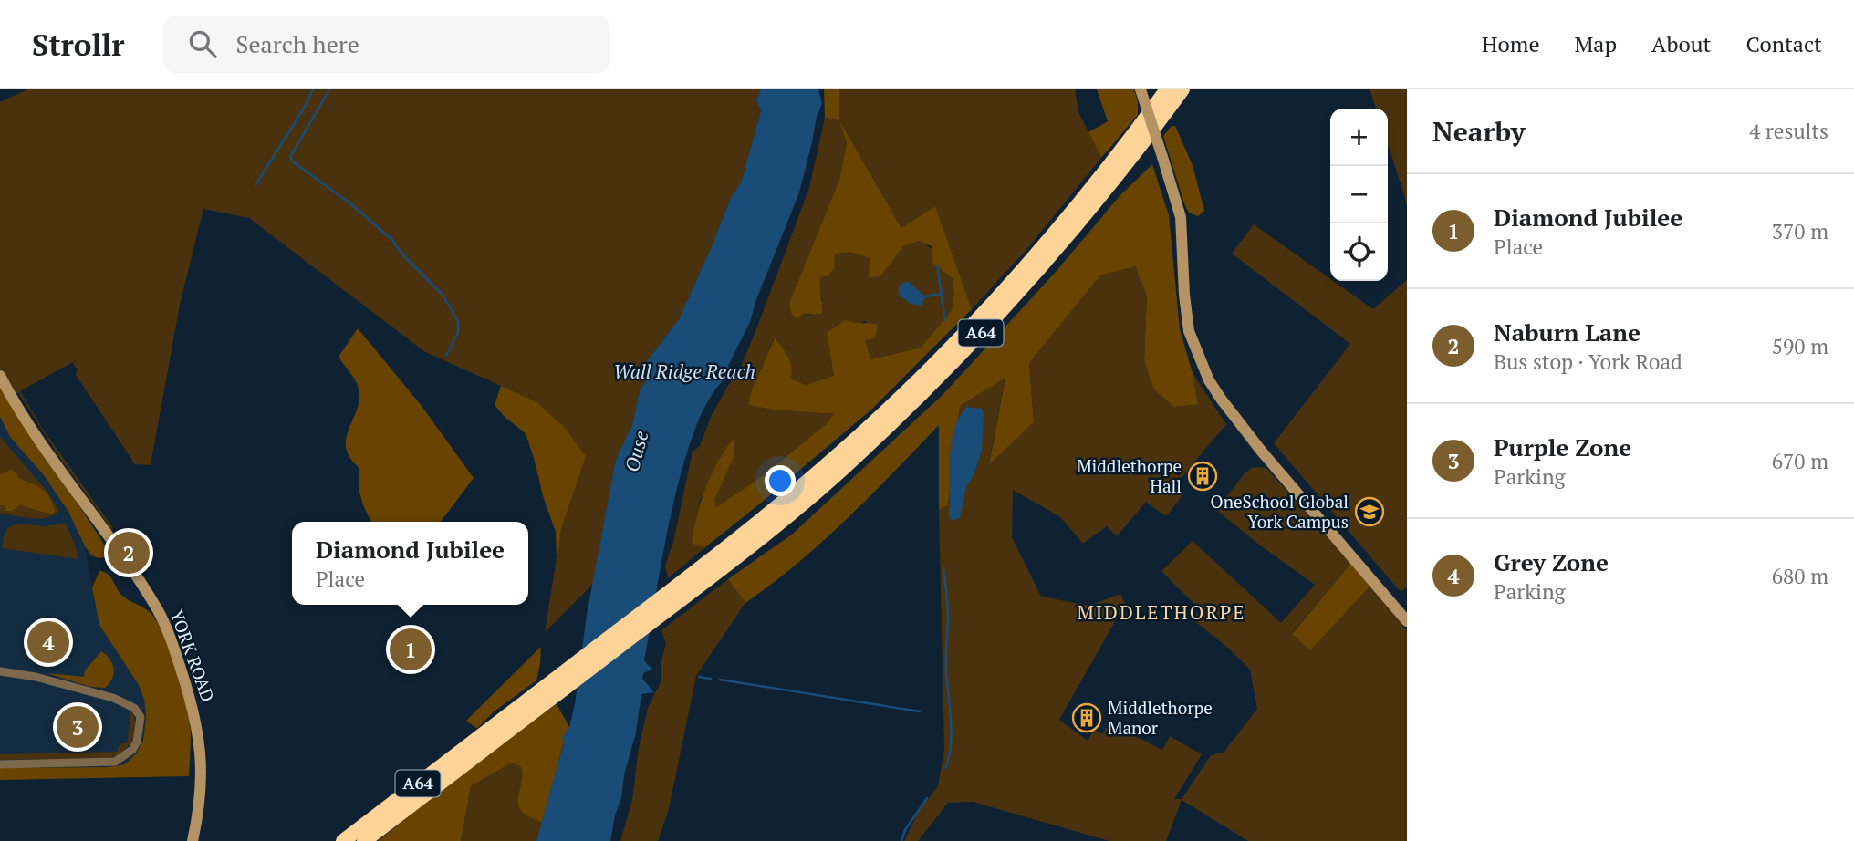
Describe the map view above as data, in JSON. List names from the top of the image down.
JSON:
{
  "streets": {
    "highway": ["A64"],
    "street": ["YORK ROAD"]
  },
  "districts": ["MIDDLETHORPE"],
  "water": ["Wall Ridge Reach", "Ouse"],
  "places": {
    "building": ["Middlethorpe Hall", "Middlethorpe Manor"],
    "school or university": ["OneSchool Global York Campus"]
  },
  "page": {
    "header": "Strollr",
    "search": "Search here",
    "nav": [
      "Home",
      "Map",
      "About",
      "Contact"
    ],
    "heading": ["Nearby", "4 results"],
    "map_buttons": ["+", "−"],
    "list": [
      {
        "mark": "1",
        "name": "Diamond Jubilee",
        "note": "Place",
        "value": "370 m"
      },
      {
        "mark": "2",
        "name": "Naburn Lane",
        "note": "Bus stop · York Road",
        "value": "590 m"
      },
      {
        "mark": "3",
        "name": "Purple Zone",
        "note": "Parking",
        "value": "670 m"
      },
      {
        "mark": "4",
        "name": "Grey Zone",
        "note": "Parking",
        "value": "680 m"
      }
    ],
    "popup": ["Diamond Jubilee", "Place"],
    "pins": [
      "2",
      "4",
      "1",
      "3"
    ]
  }
}
